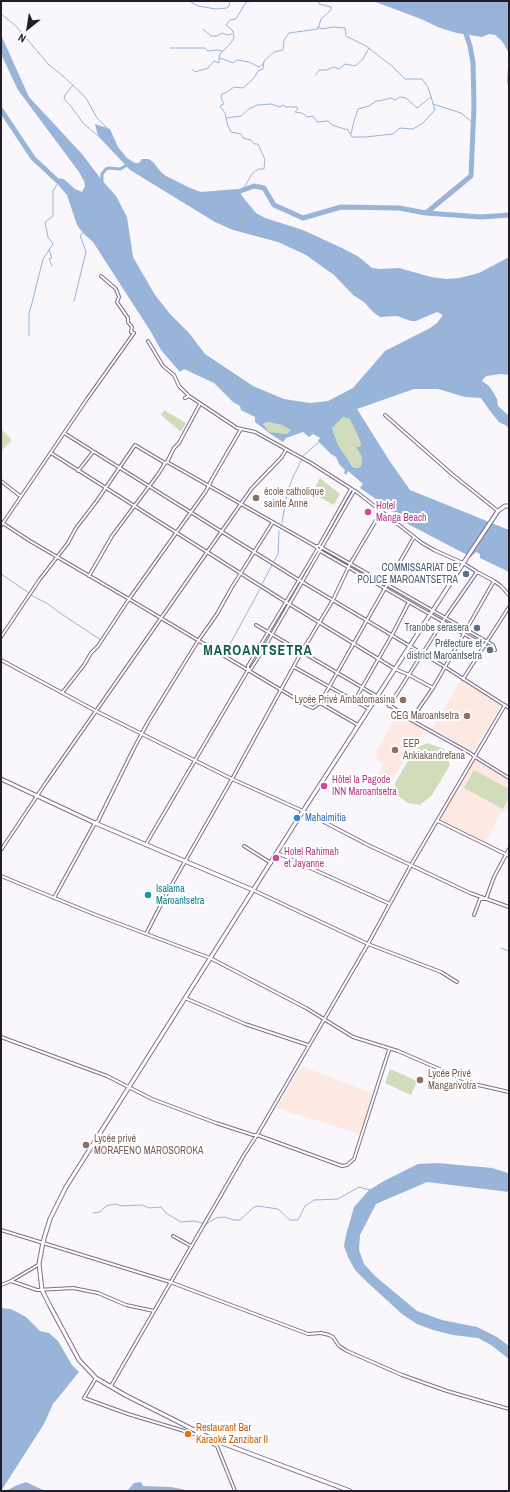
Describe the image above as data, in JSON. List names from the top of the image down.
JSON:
{
  "districts": ["MAROANTSETRA"],
  "places": [
    "école catholique sainte Anne",
    "Hotel Manga Beach",
    "COMMISSARIAT DE POLICE MAROANTSETRA",
    "Tranobe serasera",
    "Préfecture et district Maroantsetra",
    "Lycée Privé Ambatomasina",
    "CEG Maroantsetra",
    "EEP Ankiakandrefana",
    "Hôtel la Pagode INN Maroantsetra",
    "Mahaimitia",
    "Hotel Rahimah et Jayanne",
    "Isalama Maroantsetra",
    "Lycée Privé Mangarivotra",
    "Lycée privé MORAFENO MAROSOROKA",
    "Restaurant Bar Karaoké Zanzibar II"
  ],
  "north": "bottom left"
}
